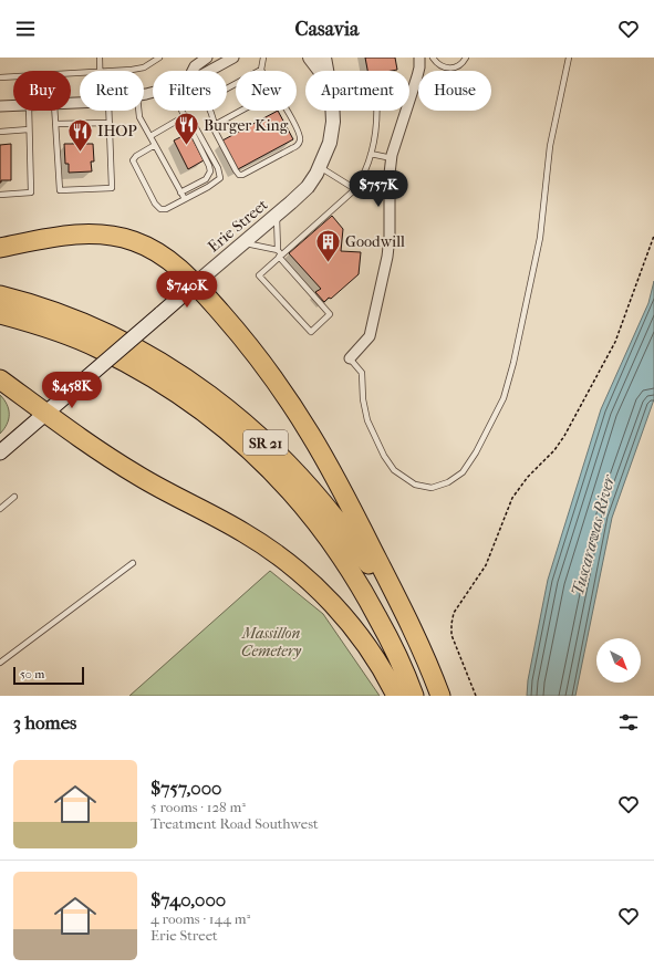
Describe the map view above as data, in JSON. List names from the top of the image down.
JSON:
{
  "streets": {
    "highway": ["SR 21"],
    "main road": ["Erie Street"]
  },
  "water": ["Tuscarawas River"],
  "parks": ["Massillon Cemetery"],
  "places": {
    "restaurant": ["Burger King", "IHOP"],
    "building": ["Goodwill"]
  },
  "scale_bar": "50 m",
  "north": "bottom right",
  "page": {
    "header": "Casavia",
    "chip": [
      "Buy",
      "Rent",
      "Filters",
      "New",
      "Apartment",
      "House"
    ],
    "price": ["$757K", "$740K", "$458K"],
    "scale": "50 m",
    "heading": "3 homes",
    "list": [
      {
        "name": "$757,000",
        "note": "5 rooms · 128 m² · Treatment Road Southwest"
      },
      {
        "name": "$740,000",
        "note": "4 rooms · 144 m² · Erie Street"
      }
    ]
  }
}
